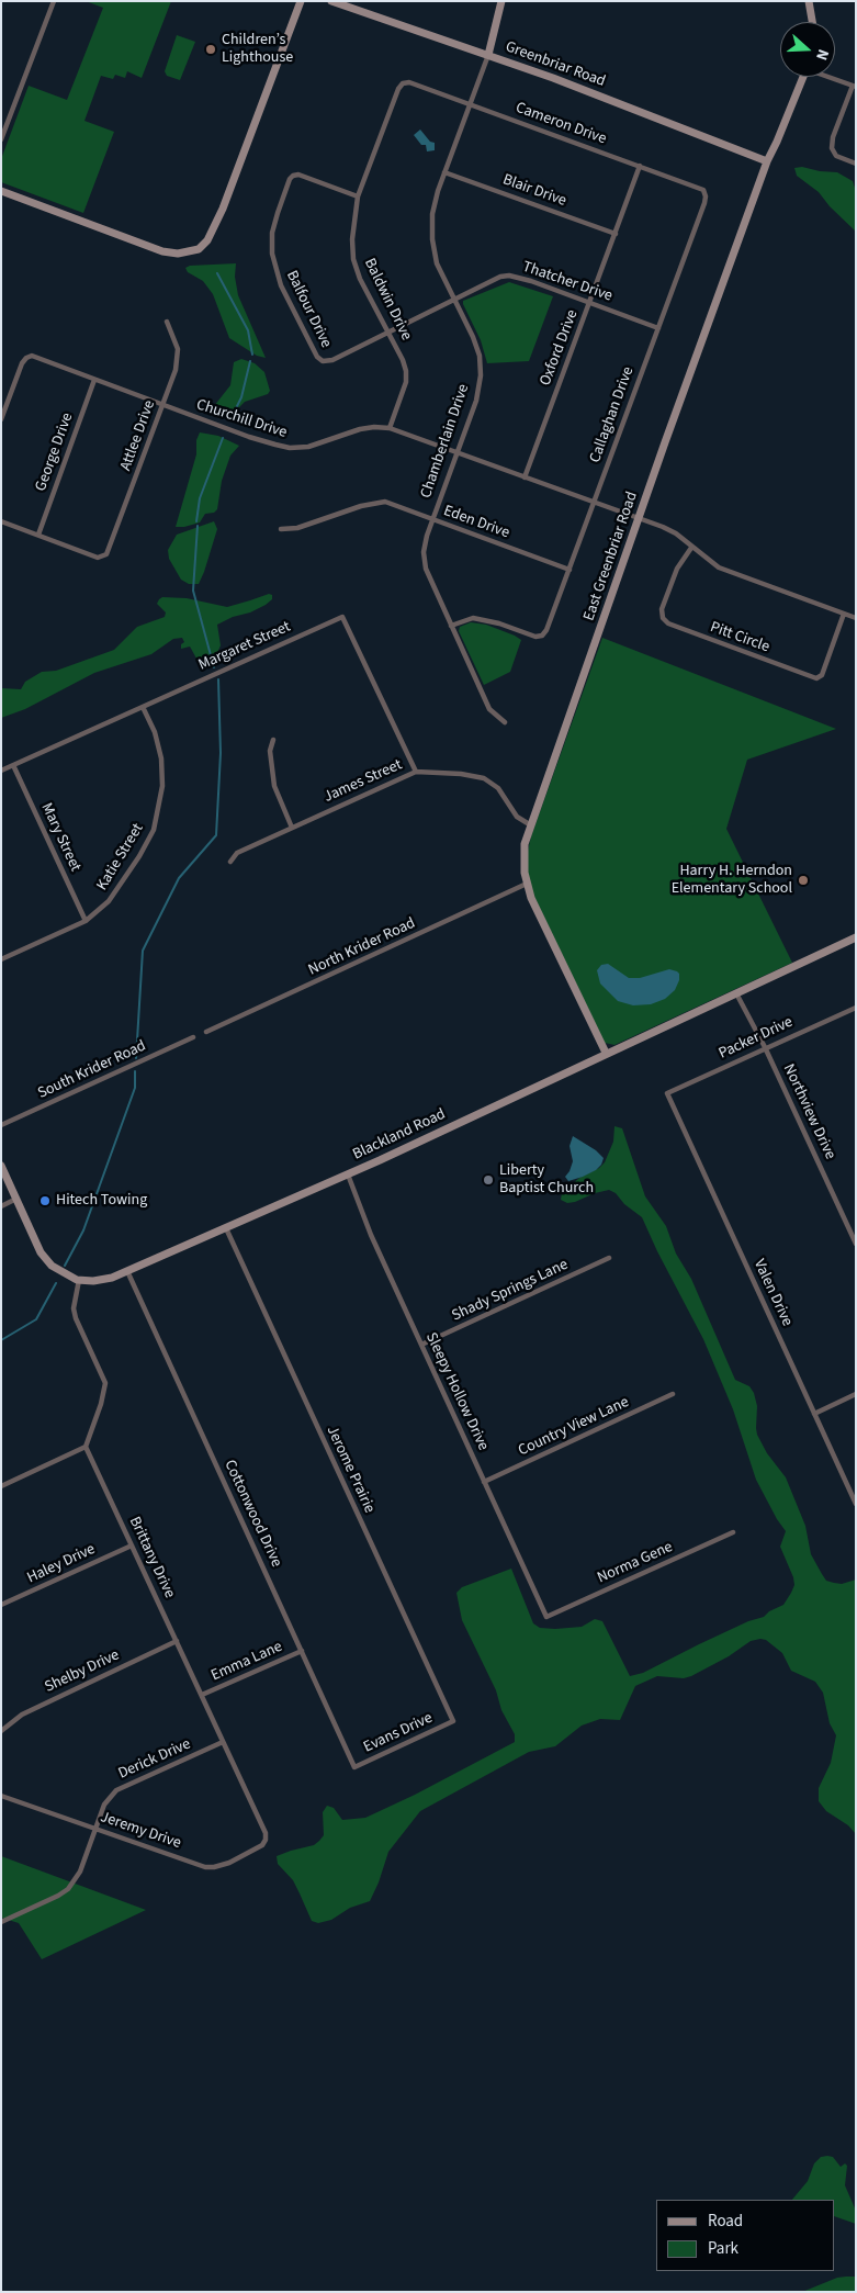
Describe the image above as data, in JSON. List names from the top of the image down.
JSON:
{
  "streets": {
    "street": [
      "Greenbriar Road",
      "Cameron Drive",
      "Blair Drive",
      "Thatcher Drive",
      "Baldwin Drive",
      "Balfour Drive",
      "Oxford Drive",
      "Callaghan Drive",
      "Churchill Drive",
      "Attlee Drive",
      "Chamberlain Drive",
      "George Drive",
      "Eden Drive",
      "East Greenbriar Road",
      "Pitt Circle",
      "Margaret Street",
      "James Street",
      "Mary Street",
      "Katie Street",
      "North Krider Road",
      "Packer Drive",
      "South Krider Road",
      "Northview Drive",
      "Blackland Road",
      "Shady Springs Lane",
      "Valen Drive",
      "Sleepy Hollow Drive",
      "Country View Lane",
      "Jerome Prairie",
      "Cottonwood Drive",
      "Brittany Drive",
      "Norma Gene",
      "Haley Drive",
      "Emma Lane",
      "Shelby Drive",
      "Evans Drive",
      "Derick Drive",
      "Jeremy Drive"
    ]
  },
  "crossings": [
    ["Greenbriar Road", "Chamberlain Drive"],
    ["Greenbriar Road", "East Greenbriar Road"],
    ["Cameron Drive", "Baldwin Drive"],
    ["Cameron Drive", "Oxford Drive"],
    ["Cameron Drive", "Callaghan Drive"],
    ["Cameron Drive", "Chamberlain Drive"],
    ["Blair Drive", "Oxford Drive"],
    ["Blair Drive", "Chamberlain Drive"],
    ["Thatcher Drive", "Baldwin Drive"],
    ["Thatcher Drive", "Balfour Drive"],
    ["Thatcher Drive", "Oxford Drive"],
    ["Thatcher Drive", "Callaghan Drive"],
    ["Thatcher Drive", "Chamberlain Drive"],
    ["Baldwin Drive", "Balfour Drive"],
    ["Baldwin Drive", "Churchill Drive"],
    ["Oxford Drive", "Churchill Drive"],
    ["Callaghan Drive", "Churchill Drive"],
    ["Callaghan Drive", "Chamberlain Drive"],
    ["Callaghan Drive", "Eden Drive"],
    ["Churchill Drive", "Attlee Drive"],
    ["Churchill Drive", "Chamberlain Drive"],
    ["Churchill Drive", "George Drive"],
    ["Churchill Drive", "East Greenbriar Road"],
    ["Churchill Drive", "Pitt Circle"],
    ["Attlee Drive", "George Drive"],
    ["Chamberlain Drive", "Eden Drive"],
    ["East Greenbriar Road", "James Street"],
    ["East Greenbriar Road", "North Krider Road"],
    ["East Greenbriar Road", "Blackland Road"],
    ["Margaret Street", "James Street"],
    ["Margaret Street", "Mary Street"],
    ["Margaret Street", "Katie Street"],
    ["Mary Street", "Katie Street"],
    ["Packer Drive", "Northview Drive"],
    ["Packer Drive", "Valen Drive"],
    ["Northview Drive", "Blackland Road"],
    ["Blackland Road", "Sleepy Hollow Drive"],
    ["Blackland Road", "Jerome Prairie"],
    ["Blackland Road", "Cottonwood Drive"],
    ["Shady Springs Lane", "Sleepy Hollow Drive"],
    ["Sleepy Hollow Drive", "Country View Lane"],
    ["Sleepy Hollow Drive", "Norma Gene"],
    ["Jerome Prairie", "Evans Drive"],
    ["Cottonwood Drive", "Emma Lane"],
    ["Cottonwood Drive", "Evans Drive"],
    ["Brittany Drive", "Haley Drive"],
    ["Brittany Drive", "Emma Lane"],
    ["Brittany Drive", "Shelby Drive"],
    ["Brittany Drive", "Derick Drive"],
    ["Brittany Drive", "Jeremy Drive"],
    ["Derick Drive", "Jeremy Drive"]
  ],
  "places": [
    "Children’s Lighthouse",
    "Harry H. Herndon Elementary School",
    "Liberty Baptist Church",
    "Hitech Towing"
  ],
  "legend": ["Road", "Park"],
  "north": "right"
}
